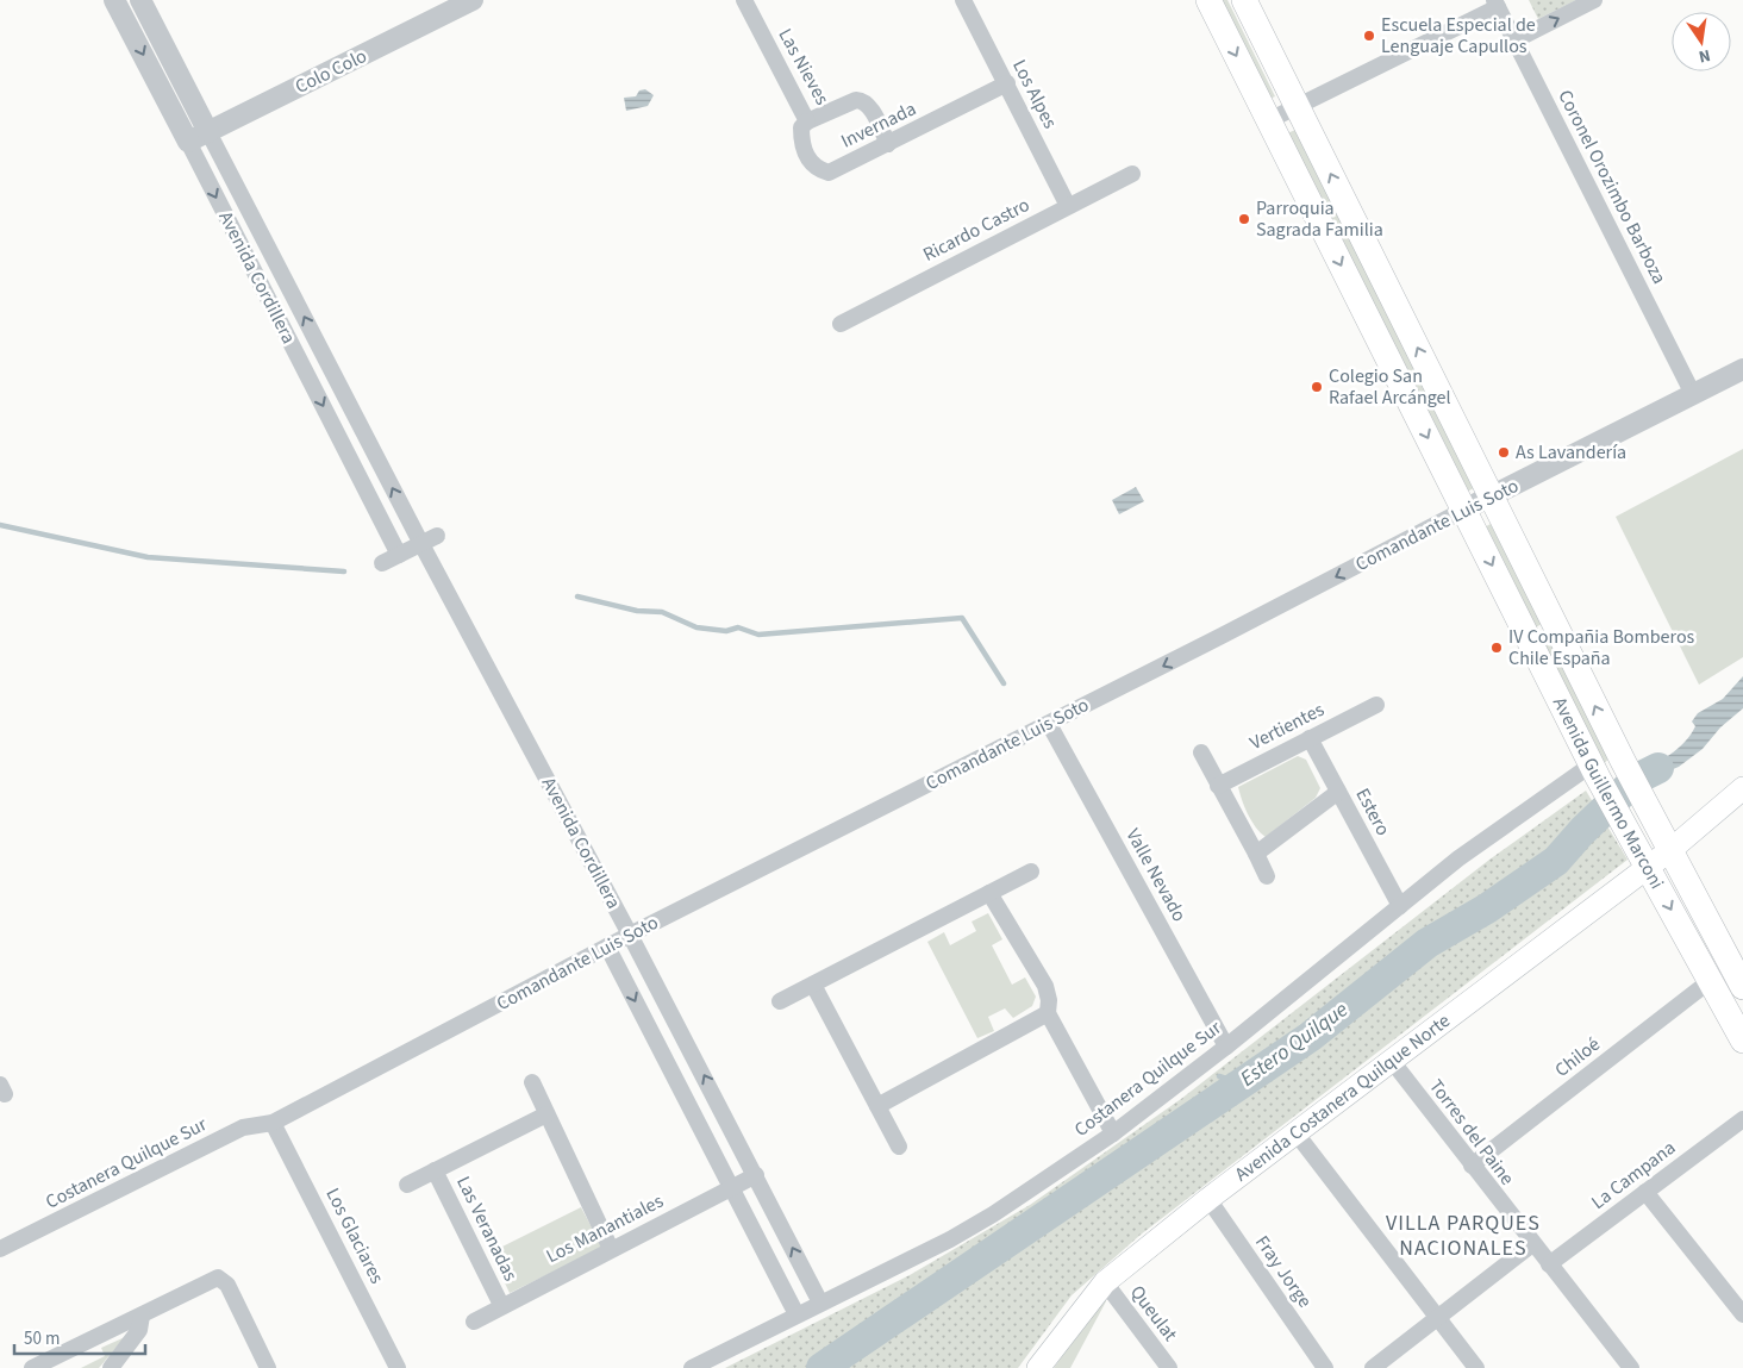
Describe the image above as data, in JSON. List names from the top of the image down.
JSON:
{
  "streets": {
    "main road": ["Avenida Guillermo Marconi", "Avenida Costanera Quilque Norte"],
    "street": [
      "Las Nieves",
      "Colo Colo",
      "Los Alpes",
      "Invernada",
      "Coronel Orozimbo Barboza",
      "Ricardo Castro",
      "Avenida Cordillera",
      "Comandante Luis Soto",
      "Vertientes",
      "Estero",
      "Valle Nevado",
      "Chiloé",
      "Costanera Quilque Sur",
      "Torres del Paine",
      "La Campana",
      "Las Veranadas",
      "Los Manantiales",
      "Los Glaciares",
      "Fray Jorge",
      "Queulat"
    ]
  },
  "crossings": [
    ["Las Nieves", "Invernada"],
    ["Colo Colo", "Avenida Cordillera"],
    ["Los Alpes", "Invernada"],
    ["Los Alpes", "Ricardo Castro"],
    ["Coronel Orozimbo Barboza", "Comandante Luis Soto"],
    ["Avenida Cordillera", "Comandante Luis Soto"],
    ["Avenida Cordillera", "Costanera Quilque Sur"],
    ["Avenida Cordillera", "Los Manantiales"],
    ["Comandante Luis Soto", "Avenida Guillermo Marconi"],
    ["Comandante Luis Soto", "Valle Nevado"],
    ["Comandante Luis Soto", "Costanera Quilque Sur"],
    ["Comandante Luis Soto", "Los Glaciares"],
    ["Vertientes", "Estero"],
    ["Avenida Guillermo Marconi", "Chiloé"],
    ["Avenida Guillermo Marconi", "Costanera Quilque Sur"],
    ["Avenida Guillermo Marconi", "Avenida Costanera Quilque Norte"],
    ["Estero", "Costanera Quilque Sur"],
    ["Valle Nevado", "Costanera Quilque Sur"],
    ["Chiloé", "Torres del Paine"],
    ["Costanera Quilque Sur", "Los Glaciares"],
    ["Avenida Costanera Quilque Norte", "Torres del Paine"],
    ["Avenida Costanera Quilque Norte", "Fray Jorge"],
    ["Avenida Costanera Quilque Norte", "Queulat"],
    ["Torres del Paine", "La Campana"],
    ["Las Veranadas", "Los Manantiales"]
  ],
  "districts": ["VILLA PARQUES NACIONALES"],
  "water": ["Estero Quilque"],
  "places": [
    "Escuela Especial de Lenguaje Capullos",
    "Parroquia Sagrada Familia",
    "Colegio San Rafael Arcángel",
    "As Lavandería",
    "IV Compañia Bomberos Chile España"
  ],
  "scale_bar": "50 m",
  "north": "bottom"
}
